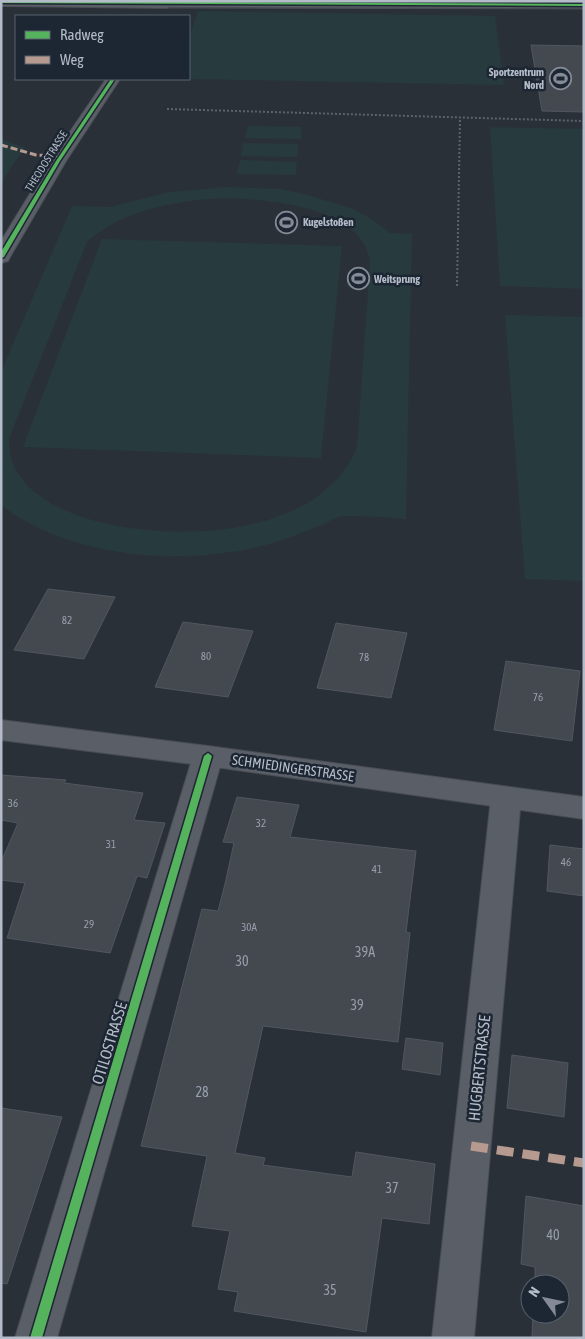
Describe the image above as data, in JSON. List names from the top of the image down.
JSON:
{
  "streets": {
    "street": [
      "THEODOSTRASSE",
      "SCHMIEDINGERSTRASSE",
      "OTILOSTRASSE",
      "HUGBERTSTRASSE"
    ]
  },
  "crossings": [
    ["SCHMIEDINGERSTRASSE", "OTILOSTRASSE"],
    ["SCHMIEDINGERSTRASSE", "HUGBERTSTRASSE"]
  ],
  "places": {
    "sports": ["Sportzentrum Nord", "Kugelstoßen", "Weitsprung"]
  },
  "house_numbers": [
    "82",
    "80",
    "78",
    "76",
    "36",
    "32",
    "31",
    "46",
    "41",
    "29",
    "30A",
    "39A",
    "30",
    "39",
    "28",
    "37",
    "40",
    "35"
  ],
  "legend": ["Radweg", "Weg"],
  "north": "top left"
}
